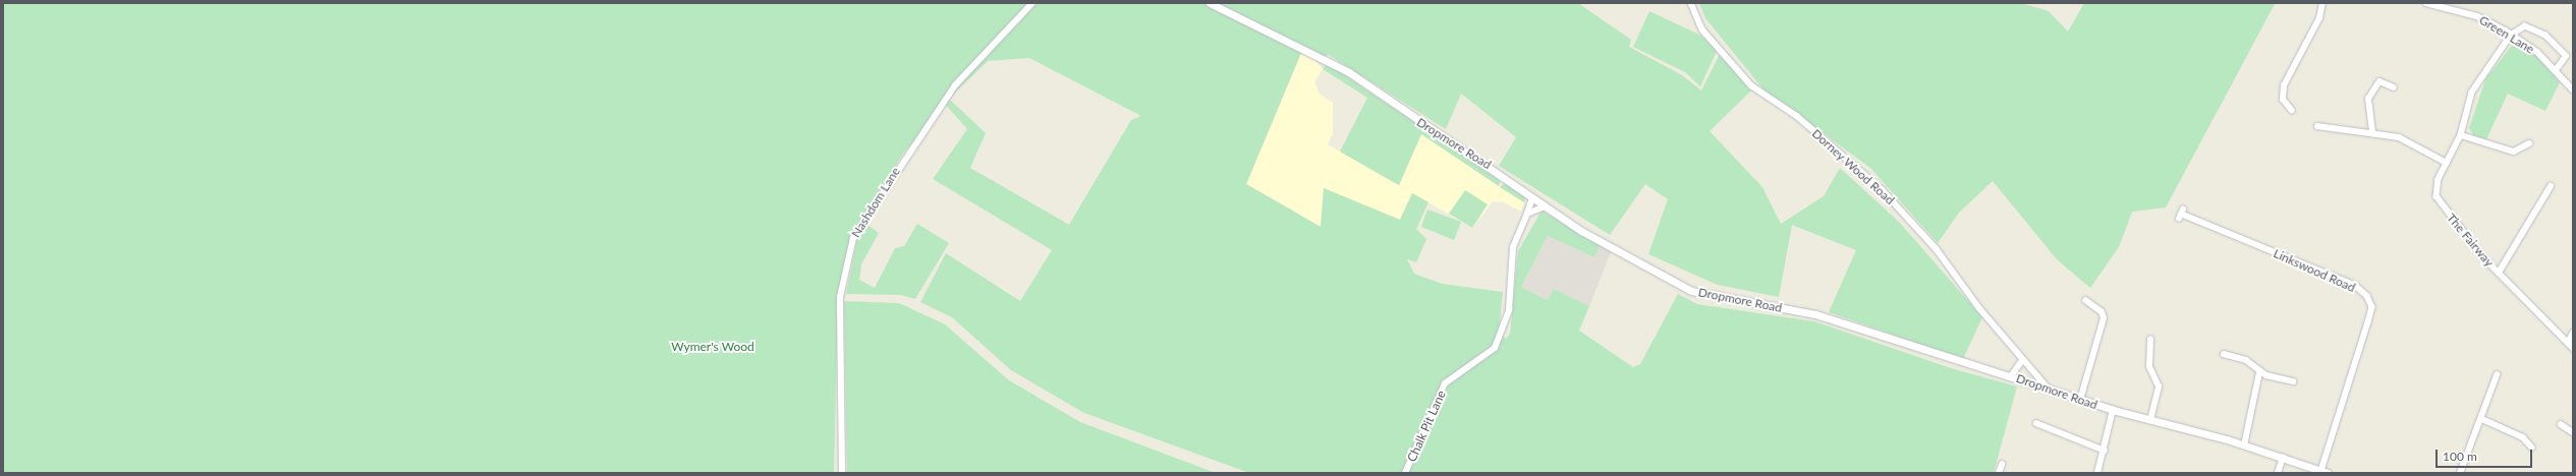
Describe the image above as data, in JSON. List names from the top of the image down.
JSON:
{
  "streets": {
    "street": [
      "Green Lane",
      "Dropmore Road",
      "Dorney Wood Road",
      "Nashdom Lane",
      "The Fairway",
      "Linkswood Road",
      "Chalk Pit Lane"
    ]
  },
  "crossings": [
    ["Green Lane", "The Fairway"],
    ["Dropmore Road", "Dorney Wood Road"],
    ["Dropmore Road", "Linkswood Road"],
    ["Dropmore Road", "Chalk Pit Lane"]
  ],
  "parks": ["Wymer's Wood"],
  "scale_bar": "100 m"
}
